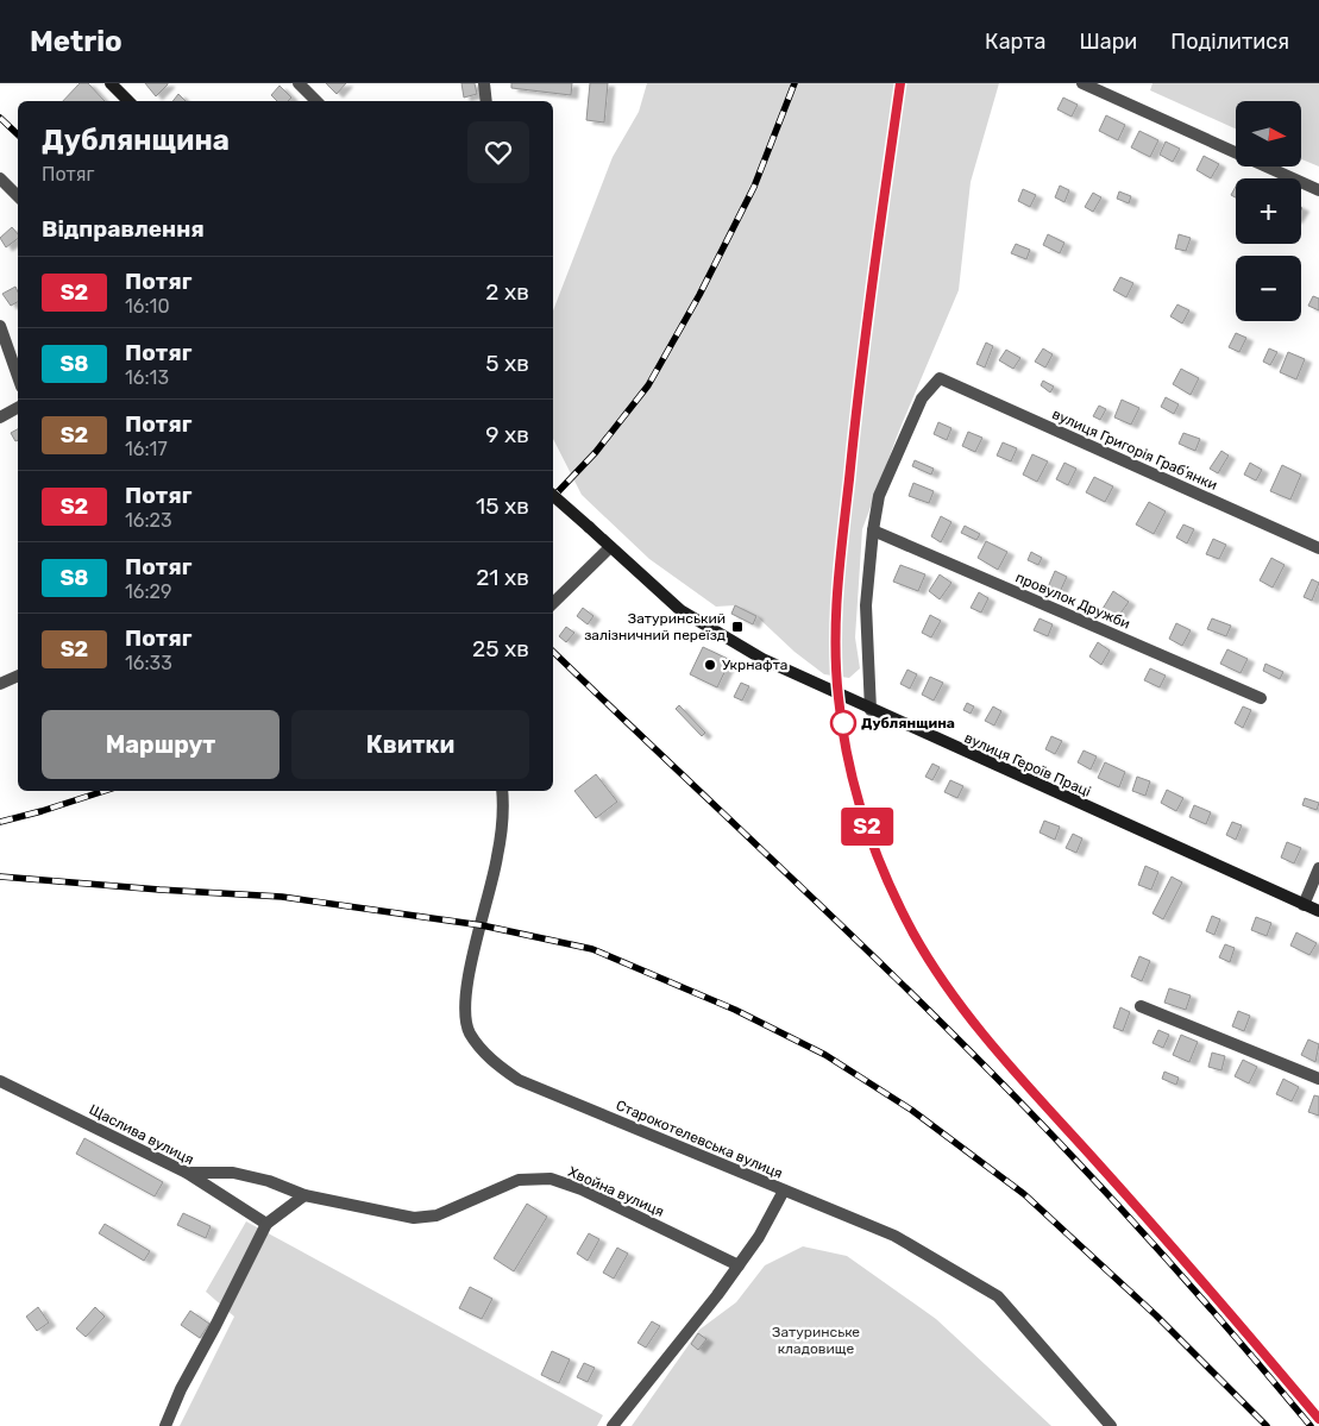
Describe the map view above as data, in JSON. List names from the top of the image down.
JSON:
{
  "streets": {
    "main road": ["вулиця Героїв Праці"],
    "street": [
      "вулиця Григорія Грабʼянки",
      "провулок Дружби",
      "Щаслива вулиця",
      "Старокотелевська вулиця",
      "Хвойна вулиця"
    ]
  },
  "crossings": [
    ["вулиця Григорія Грабʼянки", "провулок Дружби"],
    ["Щаслива вулиця", "Хвойна вулиця"]
  ],
  "parks": ["Затуринське кладовище"],
  "places": {
    "transit": ["Затуринський залізничний переїзд"],
    "other": ["Укрнафта", "Дублянщина"]
  },
  "north": "right",
  "page": {
    "header": "Metrio",
    "nav": ["Карта", "Шари", "Поділитися"],
    "on_map": "S2",
    "map_buttons": ["+", "−"],
    "heading": [
      ["Дублянщина", "Потяг"],
      "Відправлення"
    ],
    "list": [
      {
        "mark": "S2",
        "name": "Потяг",
        "note": "16:10",
        "value": "2 хв"
      },
      {
        "mark": "S8",
        "name": "Потяг",
        "note": "16:13",
        "value": "5 хв"
      },
      {
        "mark": "S2",
        "name": "Потяг",
        "note": "16:17",
        "value": "9 хв"
      },
      {
        "mark": "S2",
        "name": "Потяг",
        "note": "16:23",
        "value": "15 хв"
      },
      {
        "mark": "S8",
        "name": "Потяг",
        "note": "16:29",
        "value": "21 хв"
      },
      {
        "mark": "S2",
        "name": "Потяг",
        "note": "16:33",
        "value": "25 хв"
      }
    ],
    "buttons": ["Маршрут", "Квитки"]
  }
}
